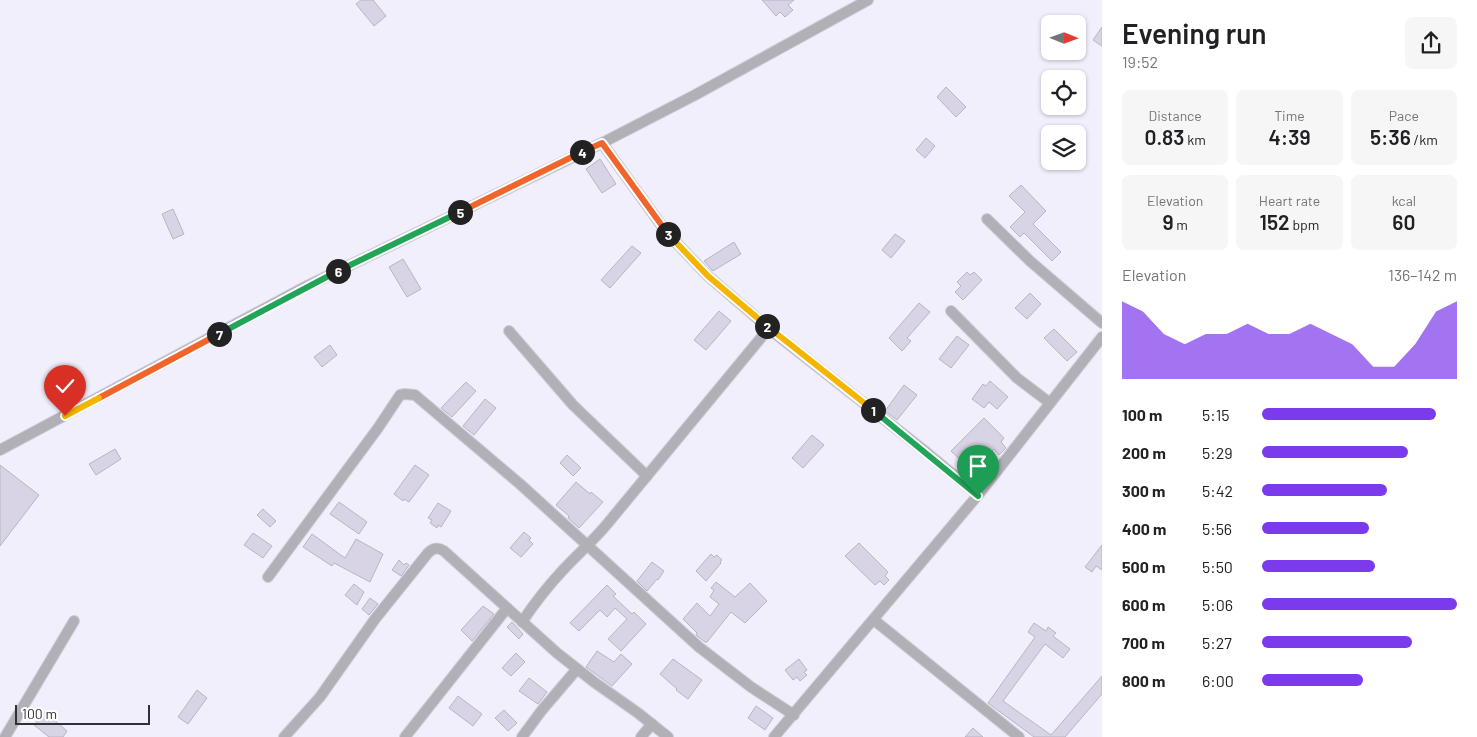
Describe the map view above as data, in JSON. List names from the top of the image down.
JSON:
{
  "scale_bar": "100 m",
  "north": "right",
  "page": {
    "heading": ["Evening run", "19:52"],
    "stats": [
      ["Distance", "0.83 km"],
      ["Time", "4:39"],
      ["Pace", "5:36 /km"],
      ["Elevation", "9 m"],
      ["Heart rate", "152 bpm"],
      ["kcal", "60"]
    ],
    "pins": [
      "4",
      "5",
      "3",
      "6",
      "2",
      "7",
      "1"
    ],
    "chart": ["Elevation", "136–142 m"],
    "list": [
      {
        "name": "100 m",
        "note": "5:15"
      },
      {
        "name": "200 m",
        "note": "5:29"
      },
      {
        "name": "300 m",
        "note": "5:42"
      },
      {
        "name": "400 m",
        "note": "5:56"
      },
      {
        "name": "500 m",
        "note": "5:50"
      },
      {
        "name": "600 m",
        "note": "5:06"
      },
      {
        "name": "700 m",
        "note": "5:27"
      },
      {
        "name": "800 m",
        "note": "6:00"
      }
    ],
    "scale": "100 m"
  }
}
